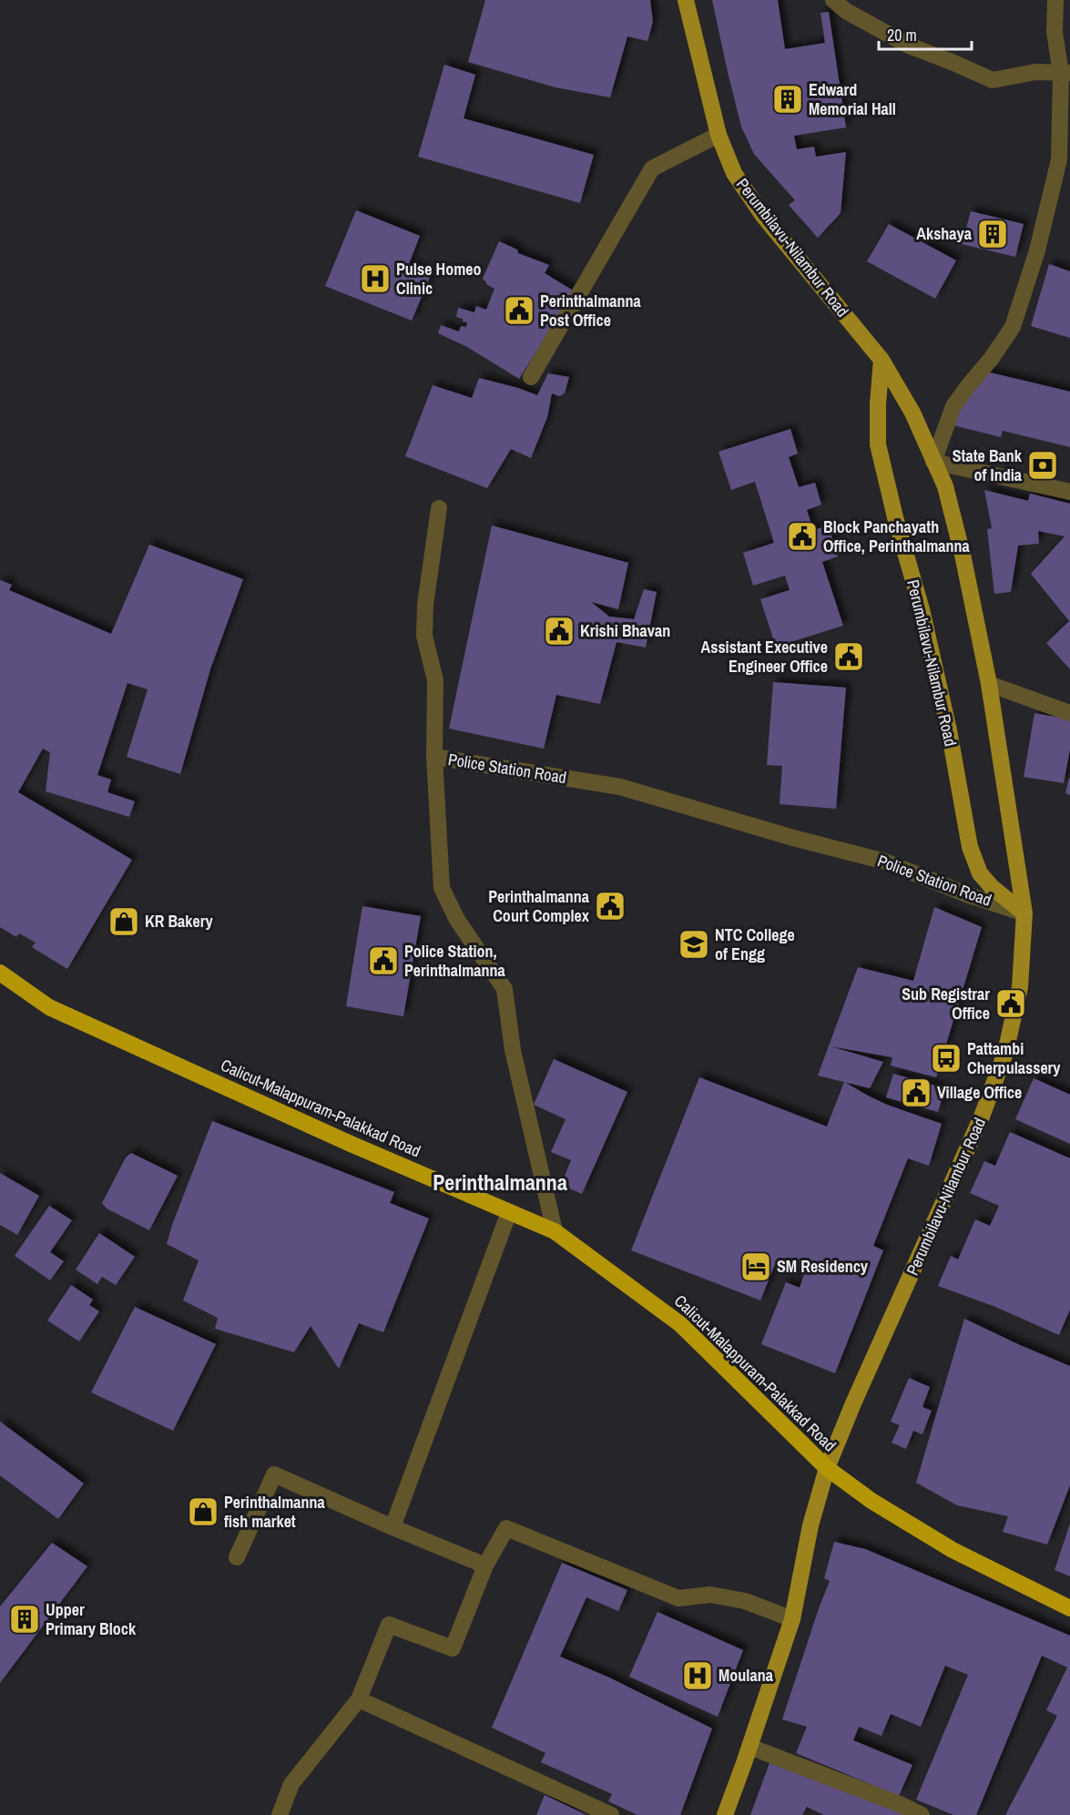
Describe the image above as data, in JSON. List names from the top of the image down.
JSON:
{
  "streets": {
    "highway": ["Calicut-Malappuram-Palakkad Road"],
    "main road": ["Perumbilavu-Nilambur Road"],
    "street": ["Police Station Road"]
  },
  "crossings": [
    ["Perumbilavu-Nilambur Road", "Police Station Road"],
    ["Perumbilavu-Nilambur Road", "Calicut-Malappuram-Palakkad Road"],
    ["Police Station Road", "Calicut-Malappuram-Palakkad Road"]
  ],
  "districts": ["Perinthalmanna"],
  "places": {
    "building": ["Edward Memorial Hall", "Akshaya", "Upper Primary Block"],
    "hospital": ["Pulse Homeo Clinic", "Moulana"],
    "public building": [
      "Perinthalmanna Post Office",
      "Block Panchayath Office, Perinthalmanna",
      "Krishi Bhavan",
      "Assistant Executive Engineer Office",
      "Perinthalmanna Court Complex",
      "Police Station, Perinthalmanna",
      "Sub Registrar Office",
      "Village Office"
    ],
    "bank": ["State Bank of India"],
    "shop": ["KR Bakery", "Perinthalmanna fish market"],
    "school or university": ["NTC College of Engg"],
    "bus stop": ["Pattambi Cherpulassery"],
    "hotel": ["SM Residency"]
  },
  "scale_bar": "20 m"
}
